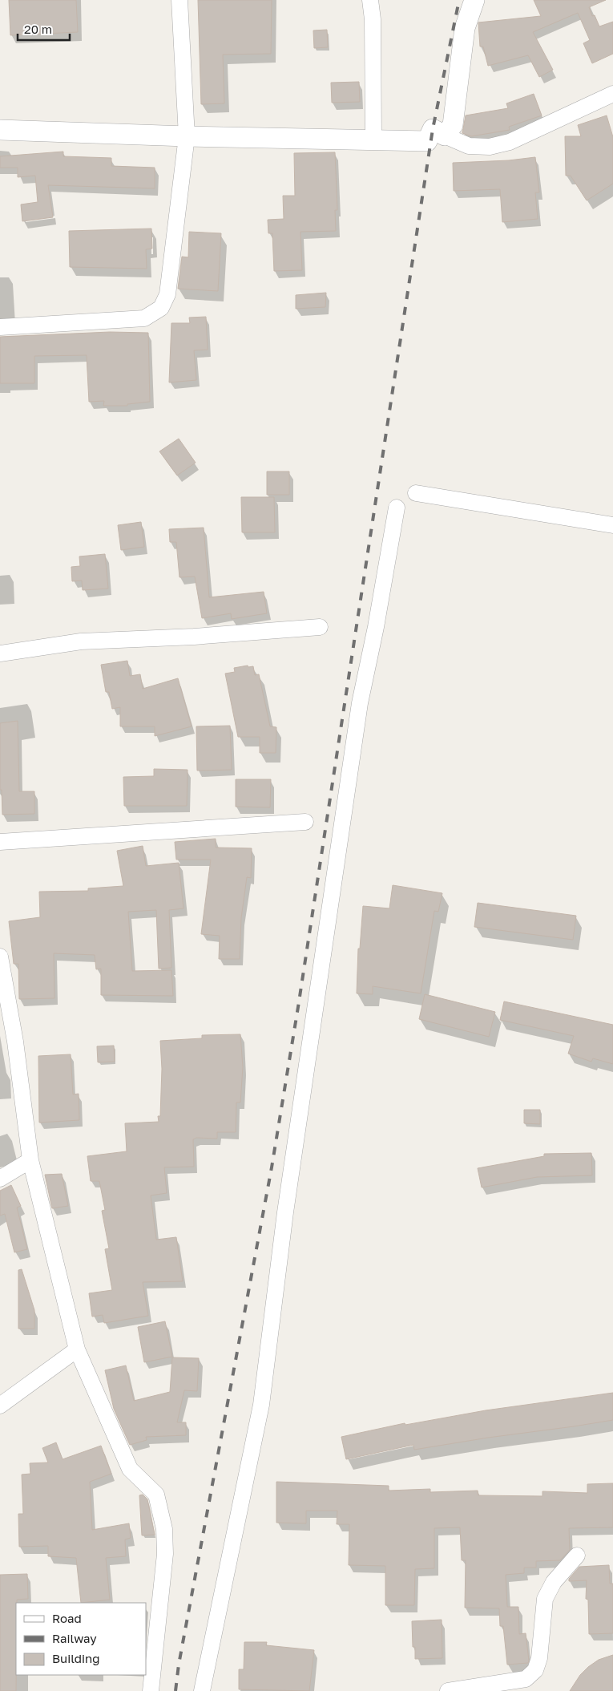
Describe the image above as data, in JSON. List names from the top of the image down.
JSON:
{
  "legend": ["Road", "Railway", "Building"],
  "scale_bar": "20 m"
}
